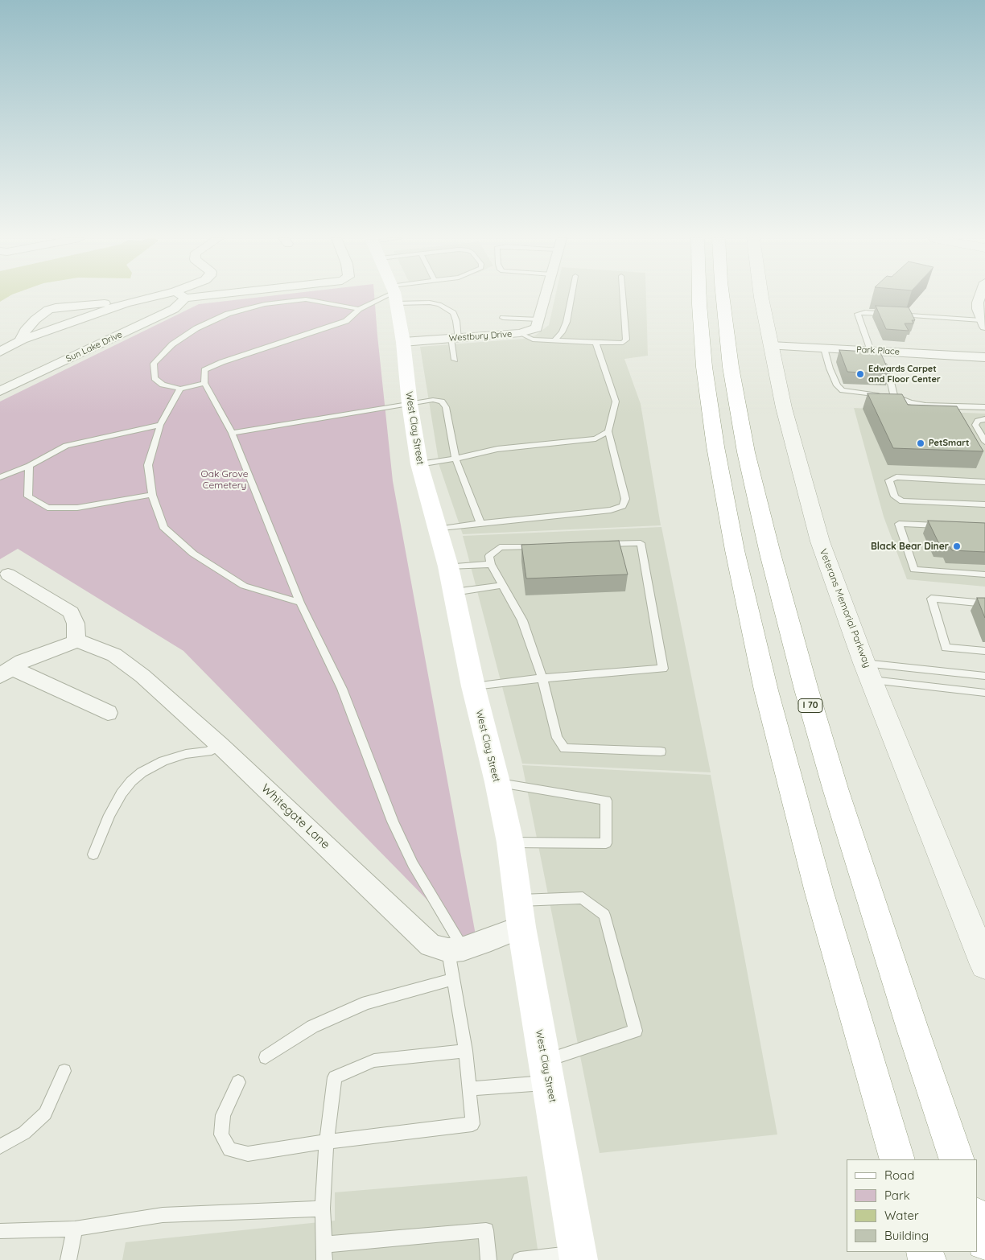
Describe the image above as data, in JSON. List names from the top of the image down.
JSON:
{
  "streets": {
    "main road": ["West Clay Street", "I 70"],
    "street": [
      "Westbury Drive",
      "Sun Lake Drive",
      "Park Place",
      "Veterans Memorial Parkway",
      "Whitegate Lane"
    ]
  },
  "crossings": [
    ["Westbury Drive", "West Clay Street"],
    ["Park Place", "Veterans Memorial Parkway"]
  ],
  "parks": ["Oak Grove Cemetery"],
  "places": ["Edwards Carpet and Floor Center", "PetSmart", "Black Bear Diner"],
  "legend": [
    "Road",
    "Park",
    "Water",
    "Building"
  ]
}
